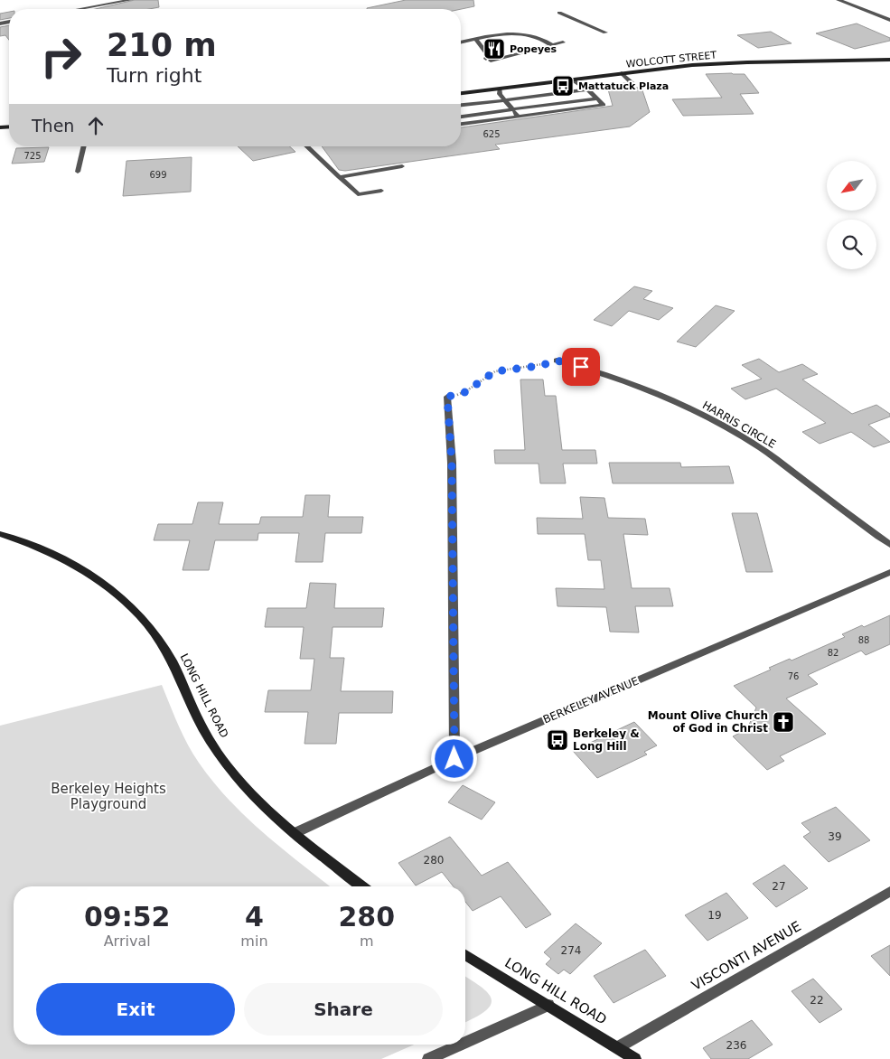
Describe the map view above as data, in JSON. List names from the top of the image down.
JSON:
{
  "streets": {
    "main road": ["WOLCOTT STREET", "LONG HILL ROAD"],
    "street": ["HARRIS CIRCLE", "BERKELEY AVENUE", "VISCONTI AVENUE"]
  },
  "crossings": [
    ["LONG HILL ROAD", "BERKELEY AVENUE"],
    ["LONG HILL ROAD", "VISCONTI AVENUE"]
  ],
  "parks": ["Berkeley Heights Playground"],
  "places": {
    "restaurant": ["Popeyes"],
    "bus stop": ["Mattatuck Plaza", "Berkeley & Long Hill"],
    "church": ["Mount Olive Church of God in Christ"]
  },
  "house_numbers": [
    "625",
    "725",
    "699",
    "88",
    "82",
    "76",
    "39",
    "280",
    "27",
    "19",
    "274",
    "22",
    "236"
  ],
  "north": "bottom left",
  "page": {
    "turn": ["210 m", "Turn right"],
    "then": "Then",
    "eta": [
      "09:52",
      "Arrival",
      "4",
      "min",
      "280",
      "m"
    ],
    "buttons": ["Exit", "Share"]
  }
}
